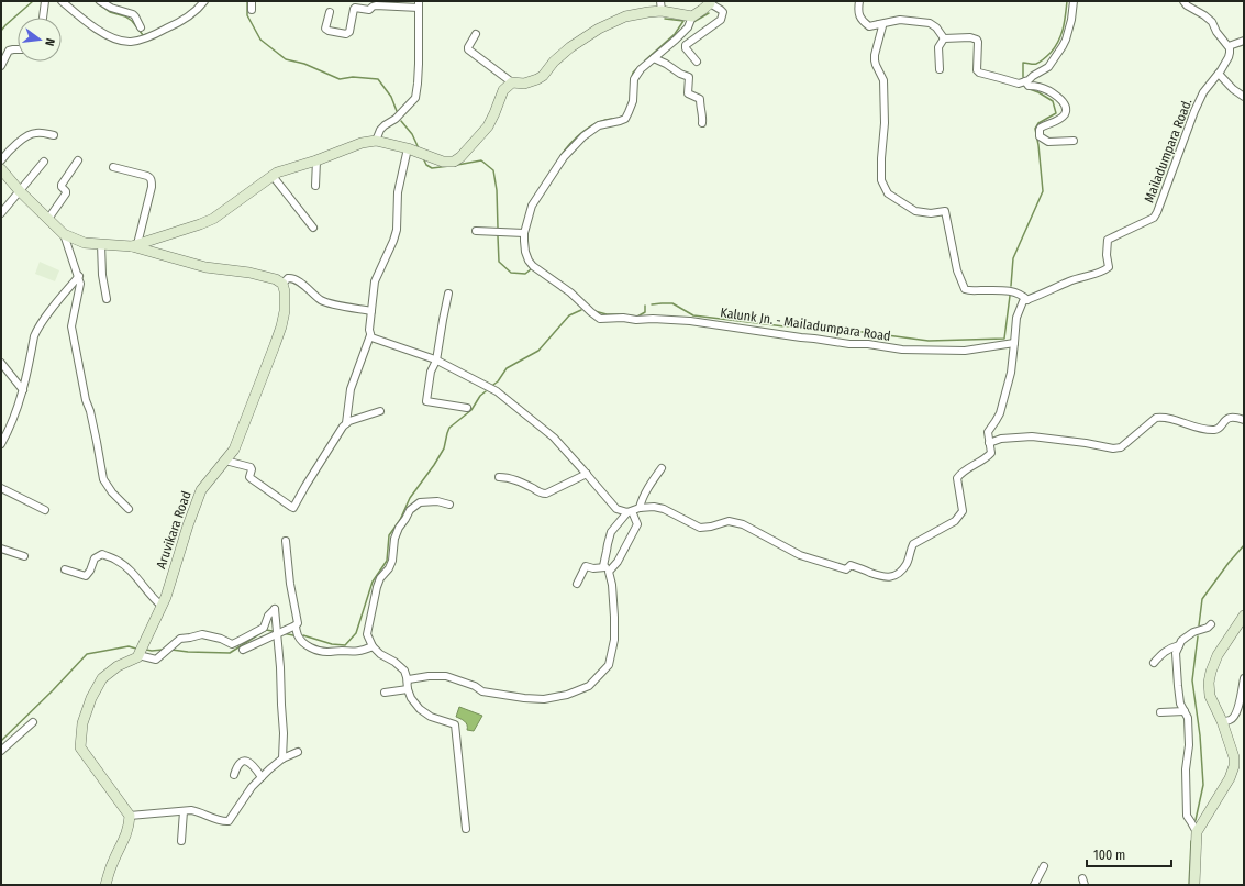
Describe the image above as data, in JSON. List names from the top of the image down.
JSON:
{
  "streets": {
    "main road": ["Aruvikara Road"],
    "street": ["Mailadumpara Road.", "Kalunk Jn. - Mailadumpara Road"]
  },
  "scale_bar": "100 m",
  "north": "right"
}
